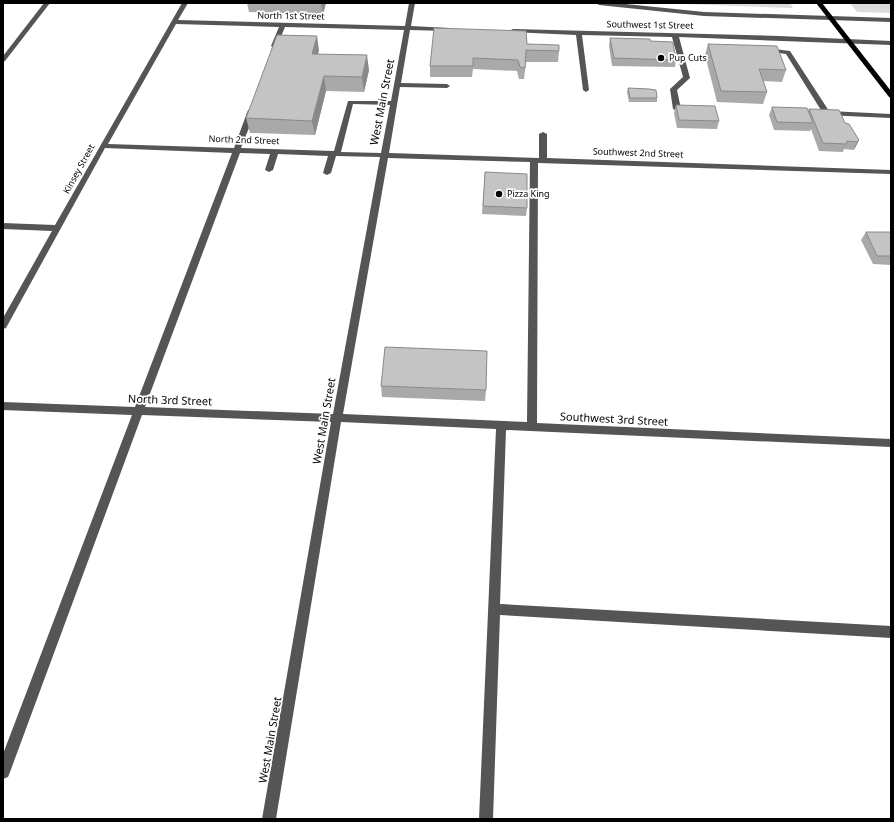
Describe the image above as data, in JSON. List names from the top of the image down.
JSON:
{
  "streets": {
    "street": [
      "North 1st Street",
      "Southwest 1st Street",
      "West Main Street",
      "North 2nd Street",
      "Southwest 2nd Street",
      "Kinsey Street",
      "North 3rd Street",
      "Southwest 3rd Street"
    ]
  },
  "crossings": [
    ["North 1st Street", "West Main Street"],
    ["North 1st Street", "Kinsey Street"],
    ["West Main Street", "North 2nd Street"],
    ["West Main Street", "Southwest 2nd Street"],
    ["West Main Street", "North 3rd Street"],
    ["West Main Street", "Southwest 3rd Street"],
    ["North 2nd Street", "Southwest 2nd Street"],
    ["North 2nd Street", "Kinsey Street"],
    ["North 3rd Street", "Southwest 3rd Street"]
  ],
  "places": ["Pup Cuts", "Pizza King"]
}
